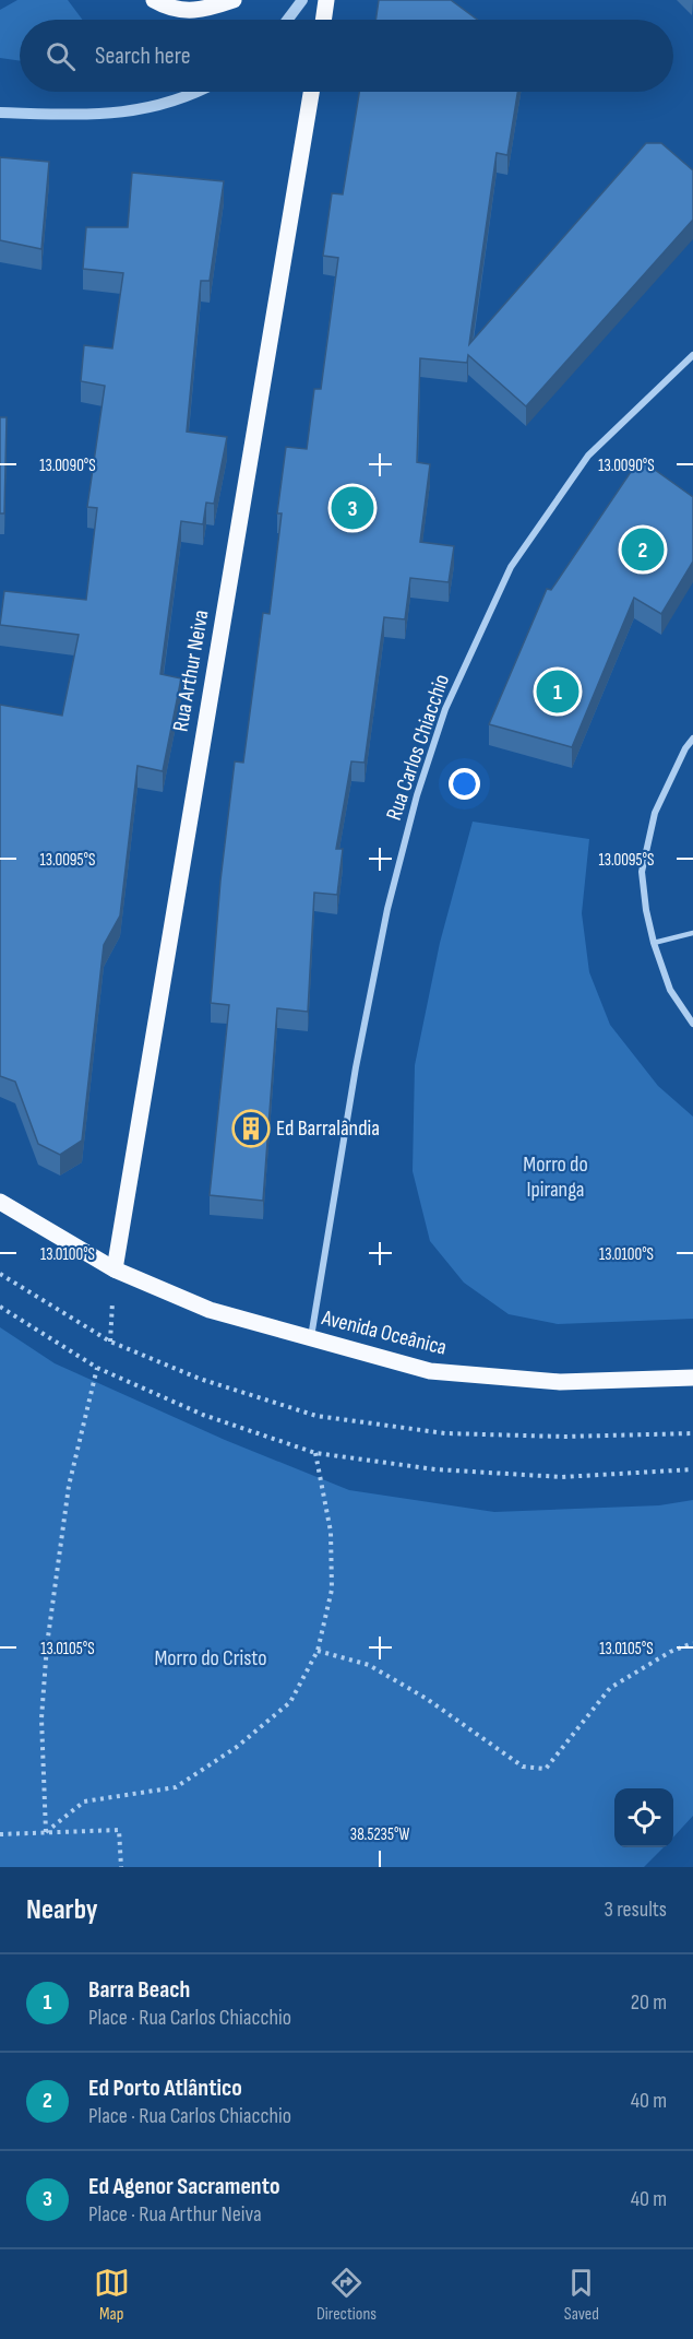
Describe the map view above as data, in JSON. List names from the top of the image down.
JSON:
{
  "streets": {
    "main road": ["Rua Arthur Neiva", "Avenida Oceânica"],
    "street": ["Rua Carlos Chiacchio"]
  },
  "crossings": [
    ["Rua Arthur Neiva", "Avenida Oceânica"],
    ["Rua Carlos Chiacchio", "Avenida Oceânica"]
  ],
  "parks": ["Morro do Ipiranga", "Morro do Cristo"],
  "places": {
    "building": ["Ed Barralândia"]
  },
  "page": {
    "search": "Search here",
    "pins": ["3", "2", "1"],
    "heading": ["Nearby", "3 results"],
    "list": [
      {
        "mark": "1",
        "name": "Barra Beach",
        "note": "Place · Rua Carlos Chiacchio",
        "value": "20 m"
      },
      {
        "mark": "2",
        "name": "Ed Porto Atlântico",
        "note": "Place · Rua Carlos Chiacchio",
        "value": "40 m"
      },
      {
        "mark": "3",
        "name": "Ed Agenor Sacramento",
        "note": "Place · Rua Arthur Neiva",
        "value": "40 m"
      }
    ],
    "nav": ["Map", "Directions", "Saved"]
  },
  "coordinates": [
    "13.0090°S",
    "13.0095°S",
    "13.0100°S",
    "13.0105°S",
    "38.5235°W"
  ]
}
